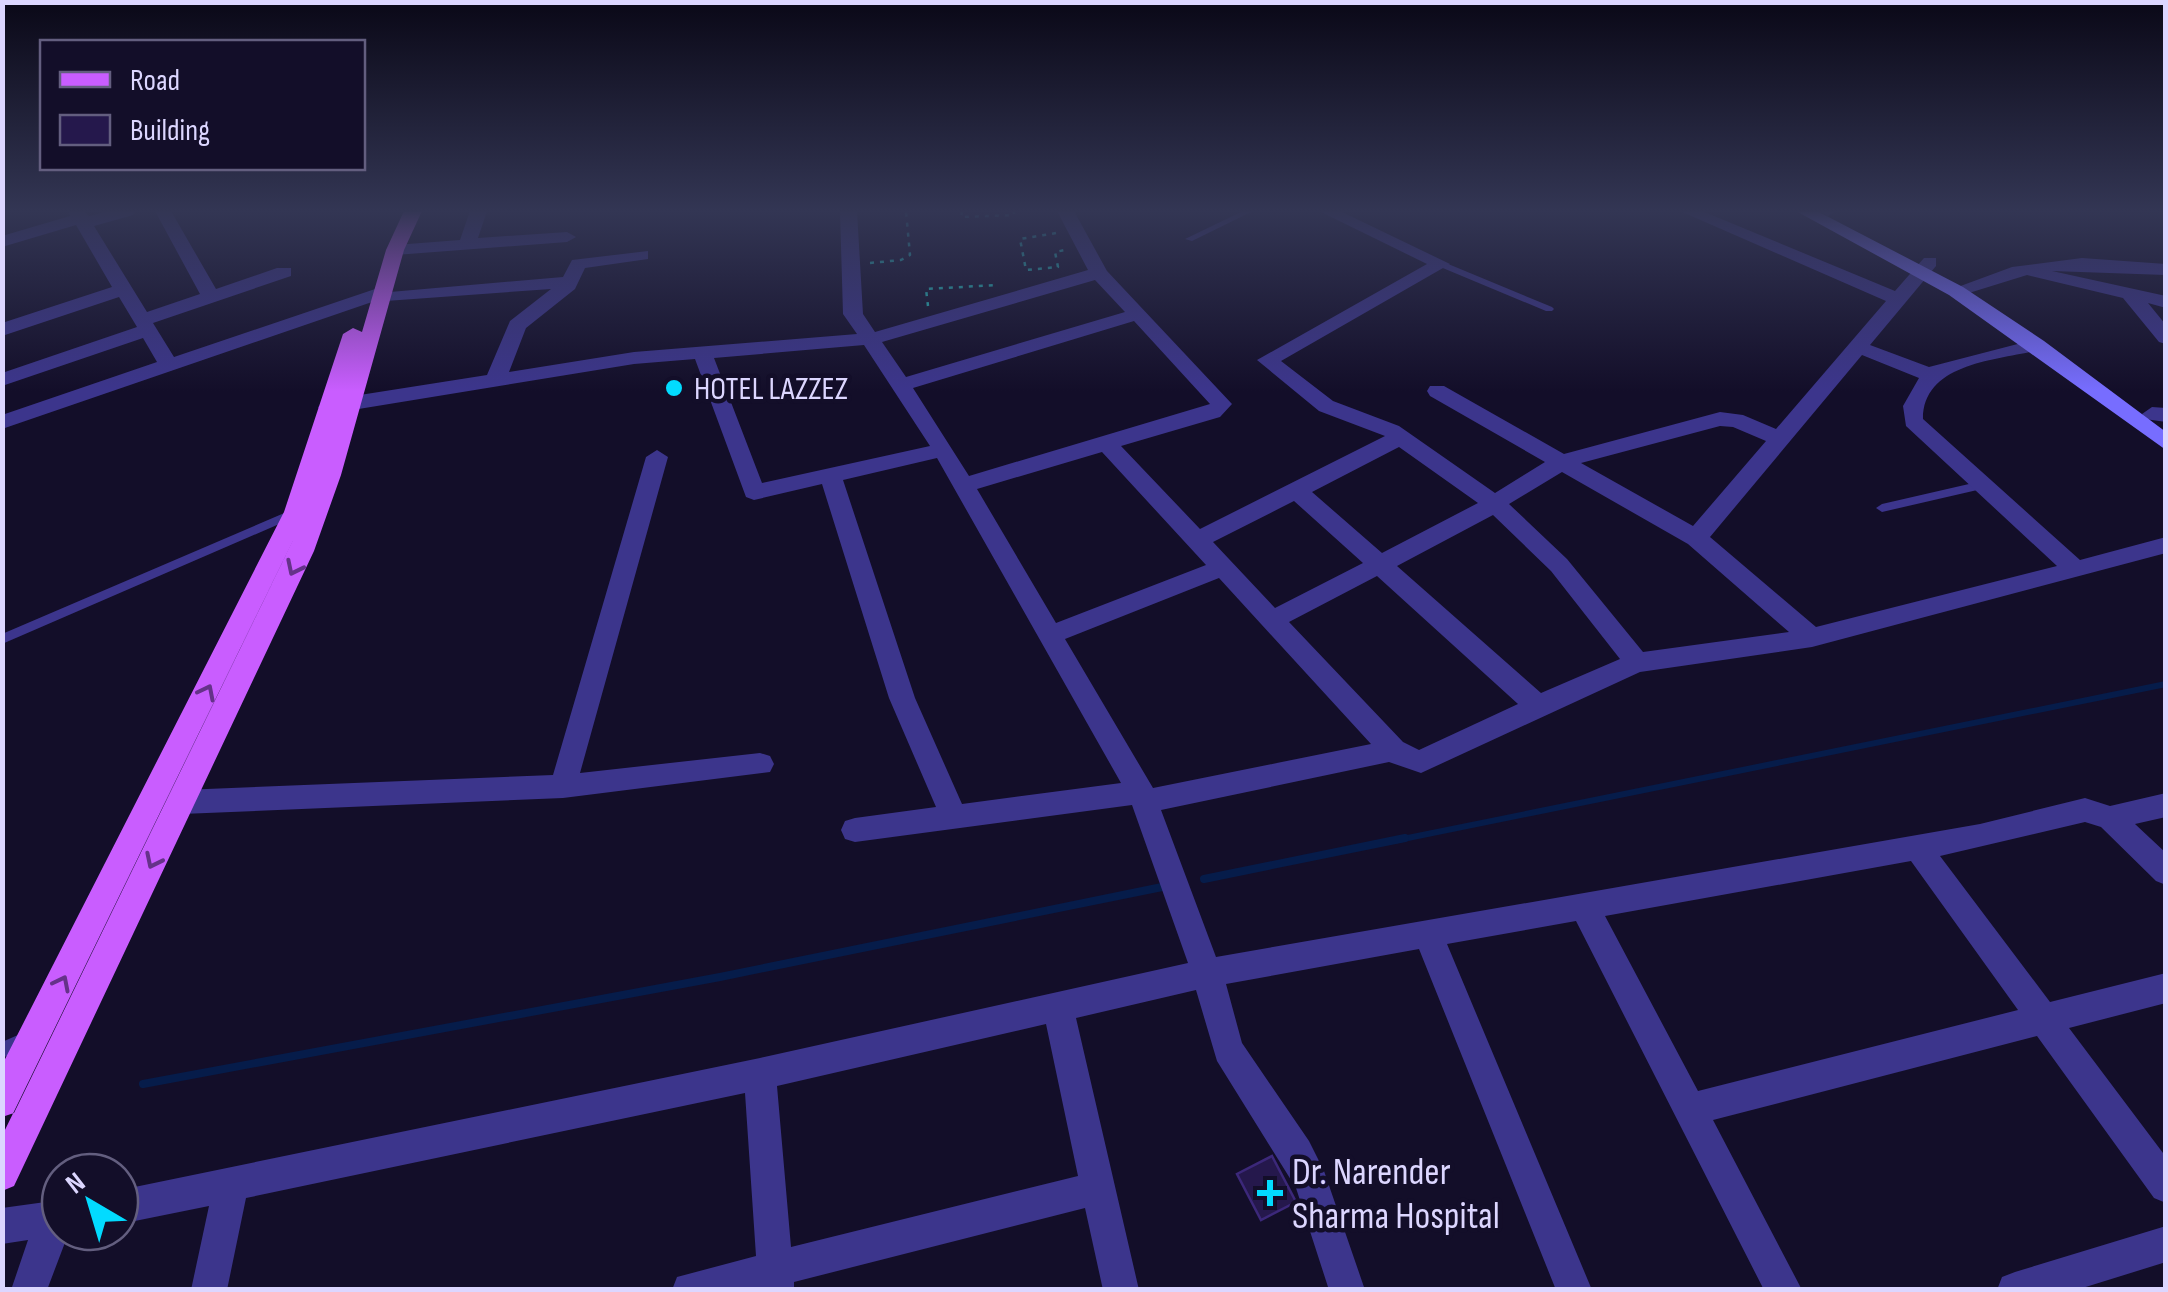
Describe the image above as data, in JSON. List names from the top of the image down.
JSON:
{
  "places": {
    "other": ["HOTEL LAZZEZ"],
    "health": ["Dr. Narender Sharma Hospital"]
  },
  "legend": ["Road", "Building"],
  "north": "top left"
}
